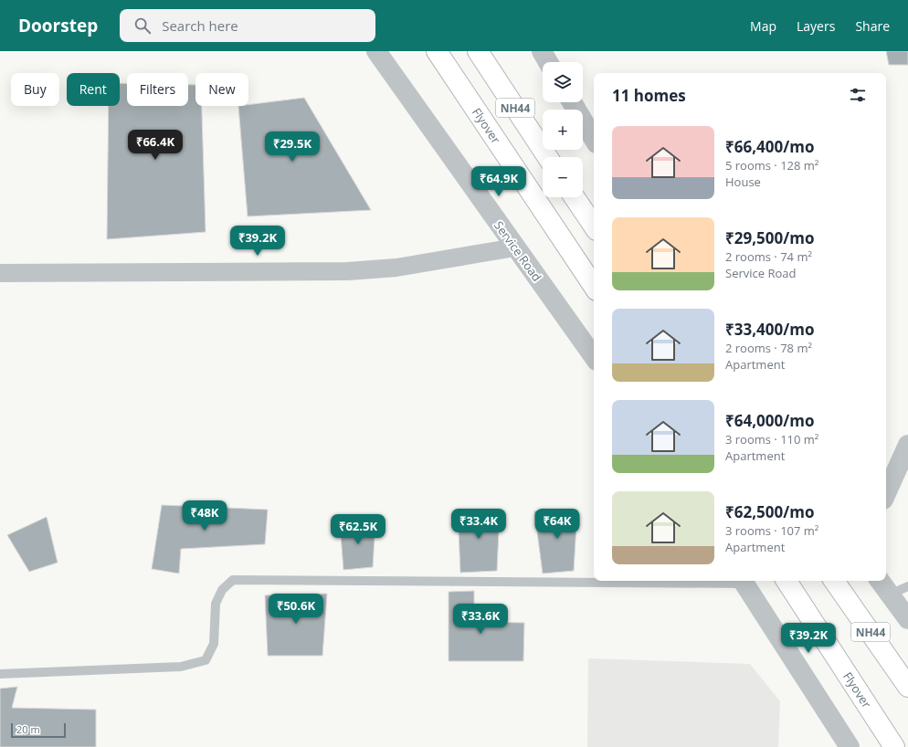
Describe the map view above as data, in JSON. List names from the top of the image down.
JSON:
{
  "streets": {
    "highway": ["NH44", "Flyover"],
    "street": ["Service Road"]
  },
  "scale_bar": "20 m",
  "page": {
    "header": "Doorstep",
    "search": "Search here",
    "nav": ["Map", "Layers", "Share"],
    "map_buttons": ["+", "−"],
    "chip": [
      "Buy",
      "Rent",
      "Filters",
      "New"
    ],
    "heading": "11 homes",
    "list": [
      {
        "name": "₹66,400/mo",
        "note": "5 rooms · 128 m² · House"
      },
      {
        "name": "₹29,500/mo",
        "note": "2 rooms · 74 m² · Service Road"
      },
      {
        "name": "₹33,400/mo",
        "note": "2 rooms · 78 m² · Apartment"
      },
      {
        "name": "₹64,000/mo",
        "note": "3 rooms · 110 m² · Apartment"
      },
      {
        "name": "₹62,500/mo",
        "note": "3 rooms · 107 m² · Apartment"
      }
    ],
    "price": [
      "₹66.4K",
      "₹29.5K",
      "₹64.9K",
      "₹39.2K",
      "₹48K",
      "₹33.4K",
      "₹64K",
      "₹62.5K",
      "₹50.6K",
      "₹33.6K",
      "₹39.2K"
    ],
    "scale": "20 m"
  }
}
